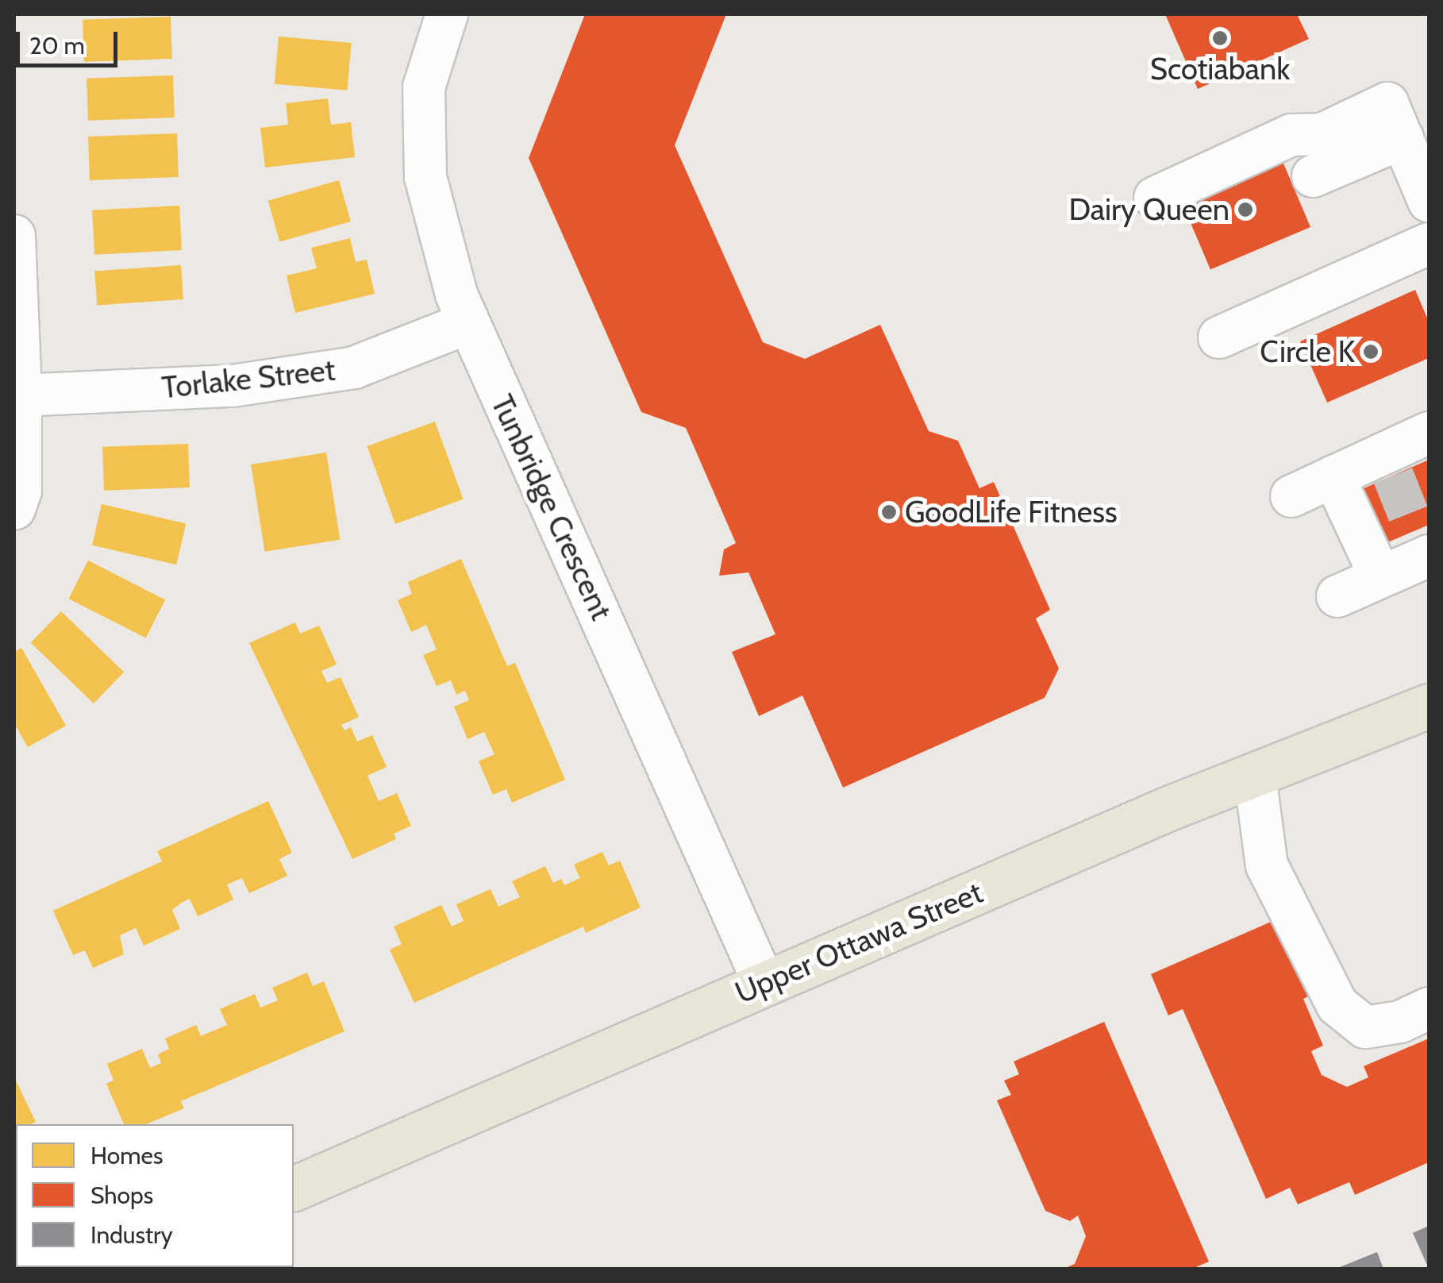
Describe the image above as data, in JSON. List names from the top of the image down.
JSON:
{
  "streets": {
    "main road": ["Upper Ottawa Street"],
    "street": ["Torlake Street", "Tunbridge Crescent"]
  },
  "crossings": [
    ["Torlake Street", "Tunbridge Crescent"],
    ["Tunbridge Crescent", "Upper Ottawa Street"]
  ],
  "places": [
    "Scotiabank",
    "Dairy Queen",
    "Circle K",
    "GoodLife Fitness"
  ],
  "legend": ["Homes", "Shops", "Industry"],
  "scale_bar": "20 m"
}
